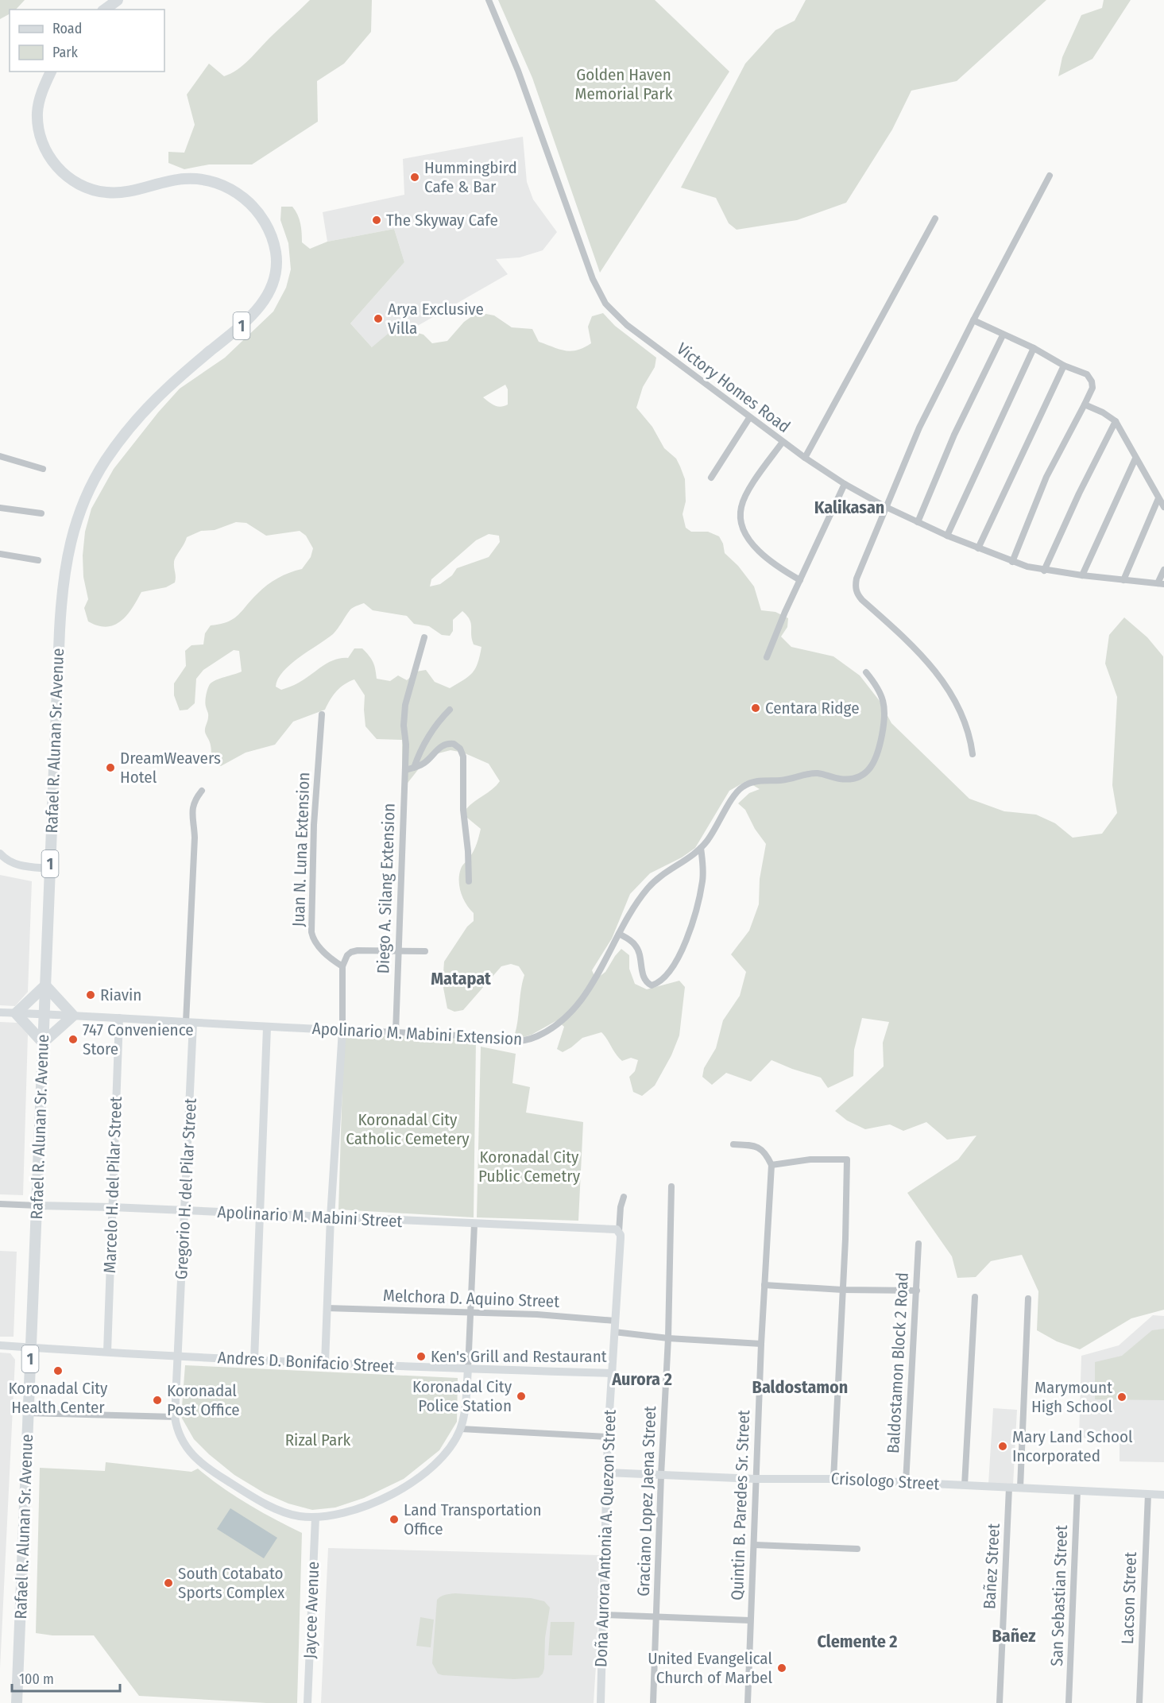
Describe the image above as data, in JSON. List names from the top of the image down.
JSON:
{
  "streets": {
    "highway": ["1", "Rafael R. Alunan Sr. Avenue"],
    "street": [
      "Victory Homes Road",
      "Juan N. Luna Extension",
      "Diego A. Silang Extension",
      "Apolinario M. Mabini Extension",
      "Marcelo H. del Pilar Street",
      "Gregorio H. del Pilar Street",
      "Apolinario M. Mabini Street",
      "Melchora D. Aquino Street",
      "Andres D. Bonifacio Street",
      "Baldostamon Block 2 Road",
      "Crisologo Street",
      "Graciano Lopez Jaena Street",
      "Quintin B. Paredes Sr. Street",
      "Doña Aurora Antonia A. Quezon Street",
      "Bañez Street",
      "San Sebastian Street",
      "Lacson Street",
      "Jaycee Avenue"
    ]
  },
  "crossings": [
    ["Rafael R. Alunan Sr. Avenue", "Apolinario M. Mabini Extension"],
    ["Rafael R. Alunan Sr. Avenue", "Apolinario M. Mabini Street"],
    ["Rafael R. Alunan Sr. Avenue", "Andres D. Bonifacio Street"],
    ["Diego A. Silang Extension", "Apolinario M. Mabini Extension"],
    ["Apolinario M. Mabini Extension", "Marcelo H. del Pilar Street"],
    ["Apolinario M. Mabini Extension", "Gregorio H. del Pilar Street"],
    ["Marcelo H. del Pilar Street", "Apolinario M. Mabini Street"],
    ["Marcelo H. del Pilar Street", "Andres D. Bonifacio Street"],
    ["Gregorio H. del Pilar Street", "Apolinario M. Mabini Street"],
    ["Gregorio H. del Pilar Street", "Andres D. Bonifacio Street"],
    ["Gregorio H. del Pilar Street", "Jaycee Avenue"],
    ["Apolinario M. Mabini Street", "Doña Aurora Antonia A. Quezon Street"],
    ["Melchora D. Aquino Street", "Doña Aurora Antonia A. Quezon Street"],
    ["Andres D. Bonifacio Street", "Doña Aurora Antonia A. Quezon Street"],
    ["Baldostamon Block 2 Road", "Crisologo Street"],
    ["Crisologo Street", "Graciano Lopez Jaena Street"],
    ["Crisologo Street", "Quintin B. Paredes Sr. Street"],
    ["Crisologo Street", "Doña Aurora Antonia A. Quezon Street"],
    ["Crisologo Street", "Bañez Street"],
    ["Crisologo Street", "San Sebastian Street"],
    ["Crisologo Street", "Lacson Street"]
  ],
  "districts": [
    "Kalikasan",
    "Matapat",
    "Aurora 2",
    "Baldostamon",
    "Bañez",
    "Clemente 2"
  ],
  "parks": [
    "Golden Haven Memorial Park",
    "Koronadal City Catholic Cemetery",
    "Koronadal City Public Cemetry",
    "Rizal Park"
  ],
  "places": [
    "Hummingbird Cafe & Bar",
    "The Skyway Cafe",
    "Arya Exclusive Villa",
    "Centara Ridge",
    "DreamWeavers Hotel",
    "Riavin",
    "747 Convenience Store",
    "Ken's Grill and Restaurant",
    "Koronadal City Health Center",
    "Koronadal City Police Station",
    "Marymount High School",
    "Koronadal Post Office",
    "Mary Land School Incorporated",
    "Land Transportation Office",
    "South Cotabato Sports Complex",
    "United Evangelical Church of Marbel"
  ],
  "legend": ["Road", "Park"],
  "scale_bar": "100 m"
}
